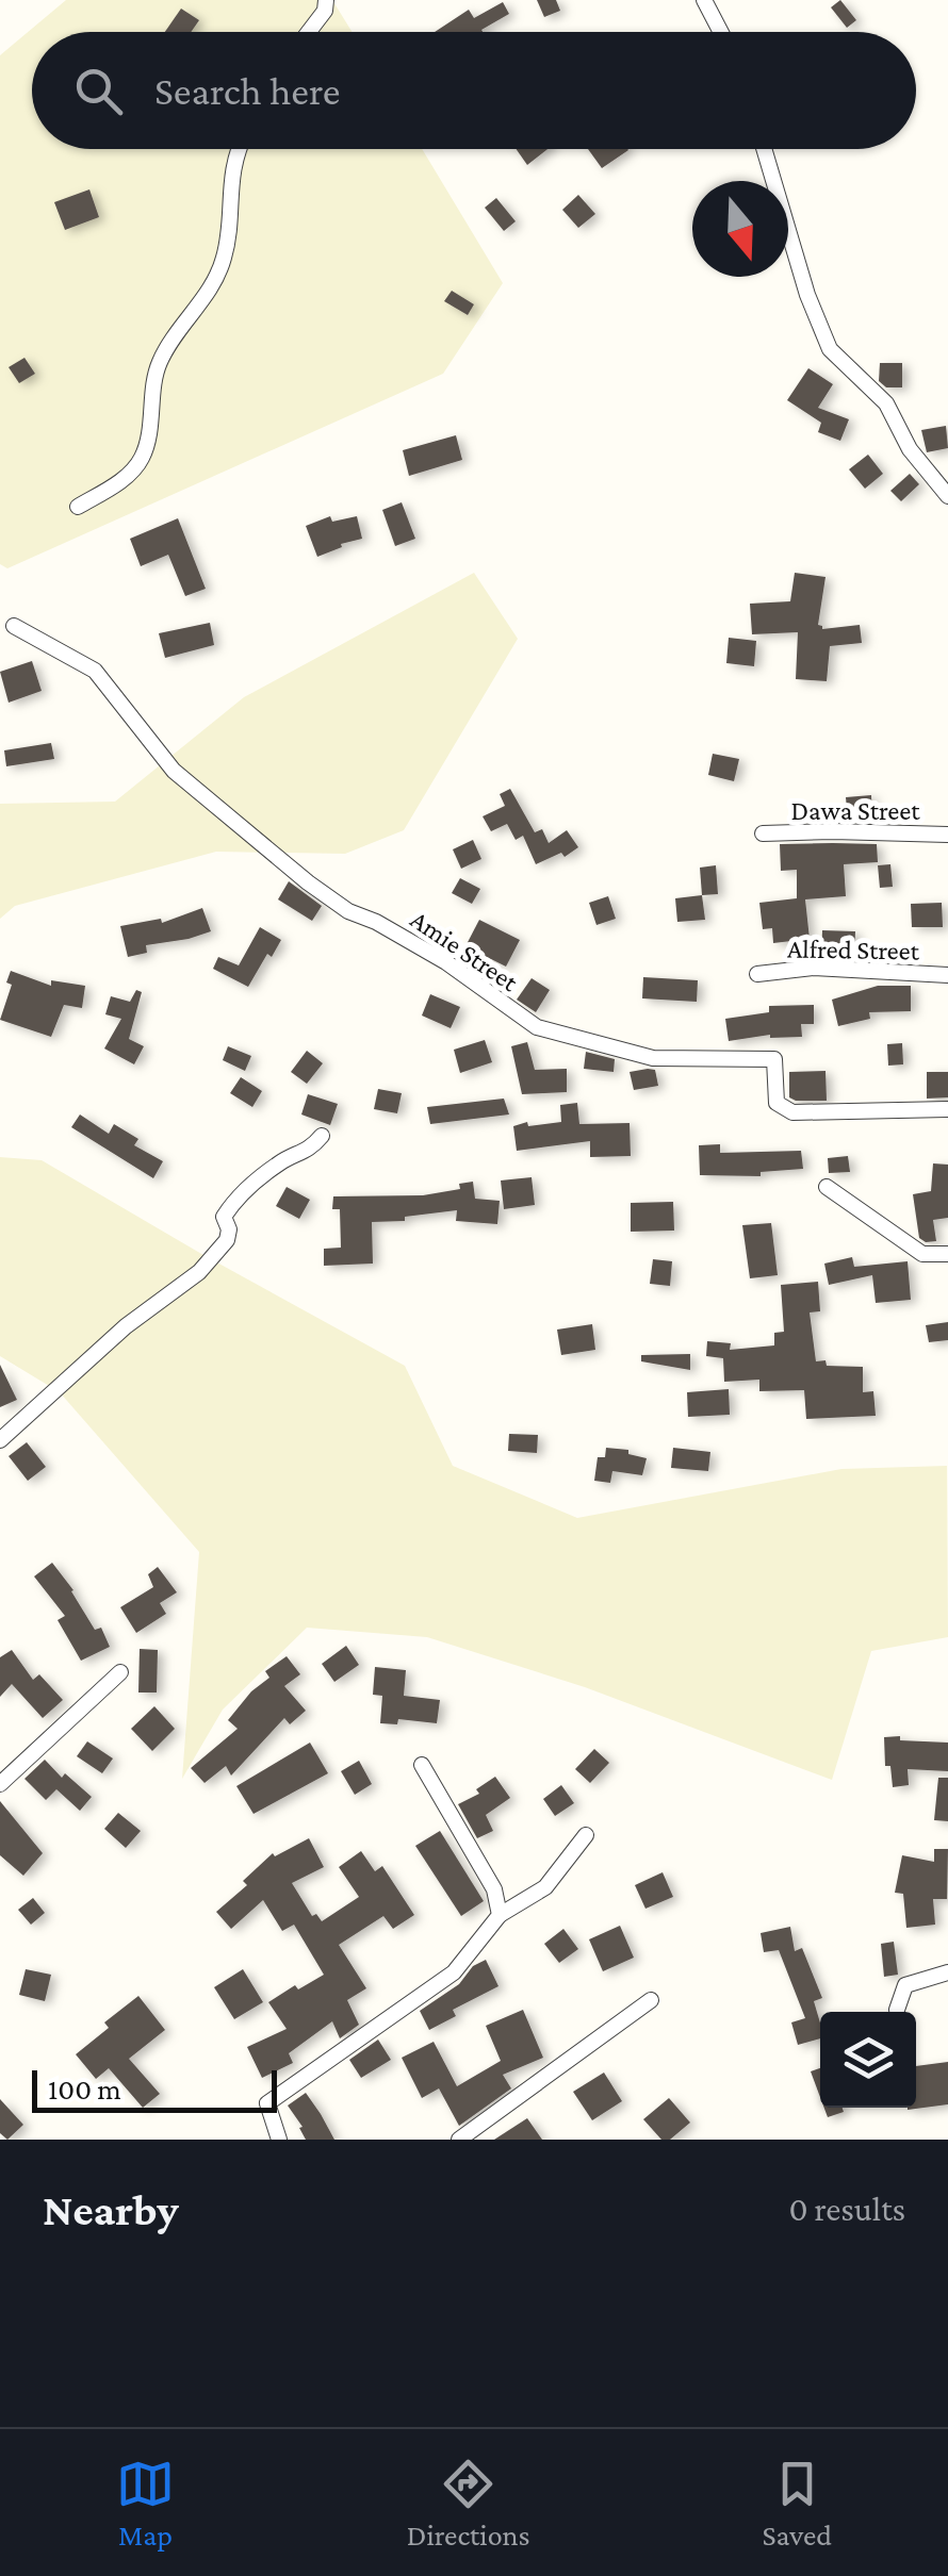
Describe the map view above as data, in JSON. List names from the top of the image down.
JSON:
{
  "streets": {
    "street": ["Dawa Street", "Alfred Street", "Amie Street"]
  },
  "scale_bar": "100 m",
  "north": "bottom",
  "page": {
    "search": "Search here",
    "scale": "100 m",
    "heading": ["Nearby", "0 results"],
    "nav": ["Map", "Directions", "Saved"]
  }
}
